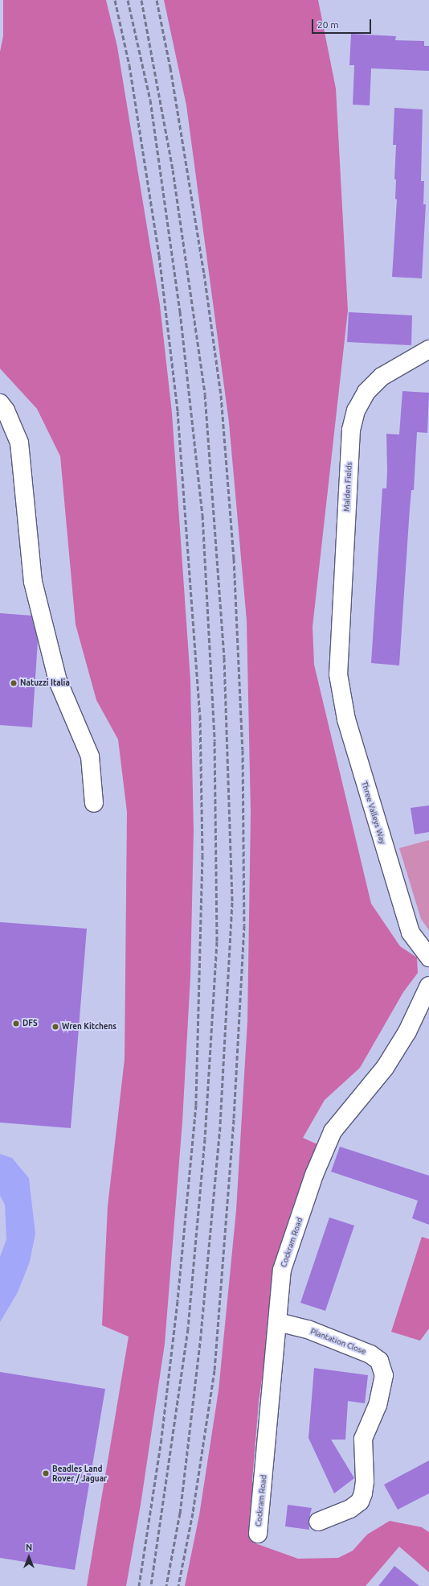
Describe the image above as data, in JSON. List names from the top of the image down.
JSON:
{
  "streets": {
    "street": [
      "Malden Fields",
      "Three Valleys Way",
      "Cockram Road",
      "Plantation Close"
    ]
  },
  "crossings": [
    ["Malden Fields", "Three Valleys Way"],
    ["Cockram Road", "Plantation Close"]
  ],
  "places": [
    "Natuzzi Italia",
    "DFS",
    "Wren Kitchens",
    "Beadles Land Rover / Jaguar"
  ],
  "scale_bar": "20 m",
  "north": "top"
}
